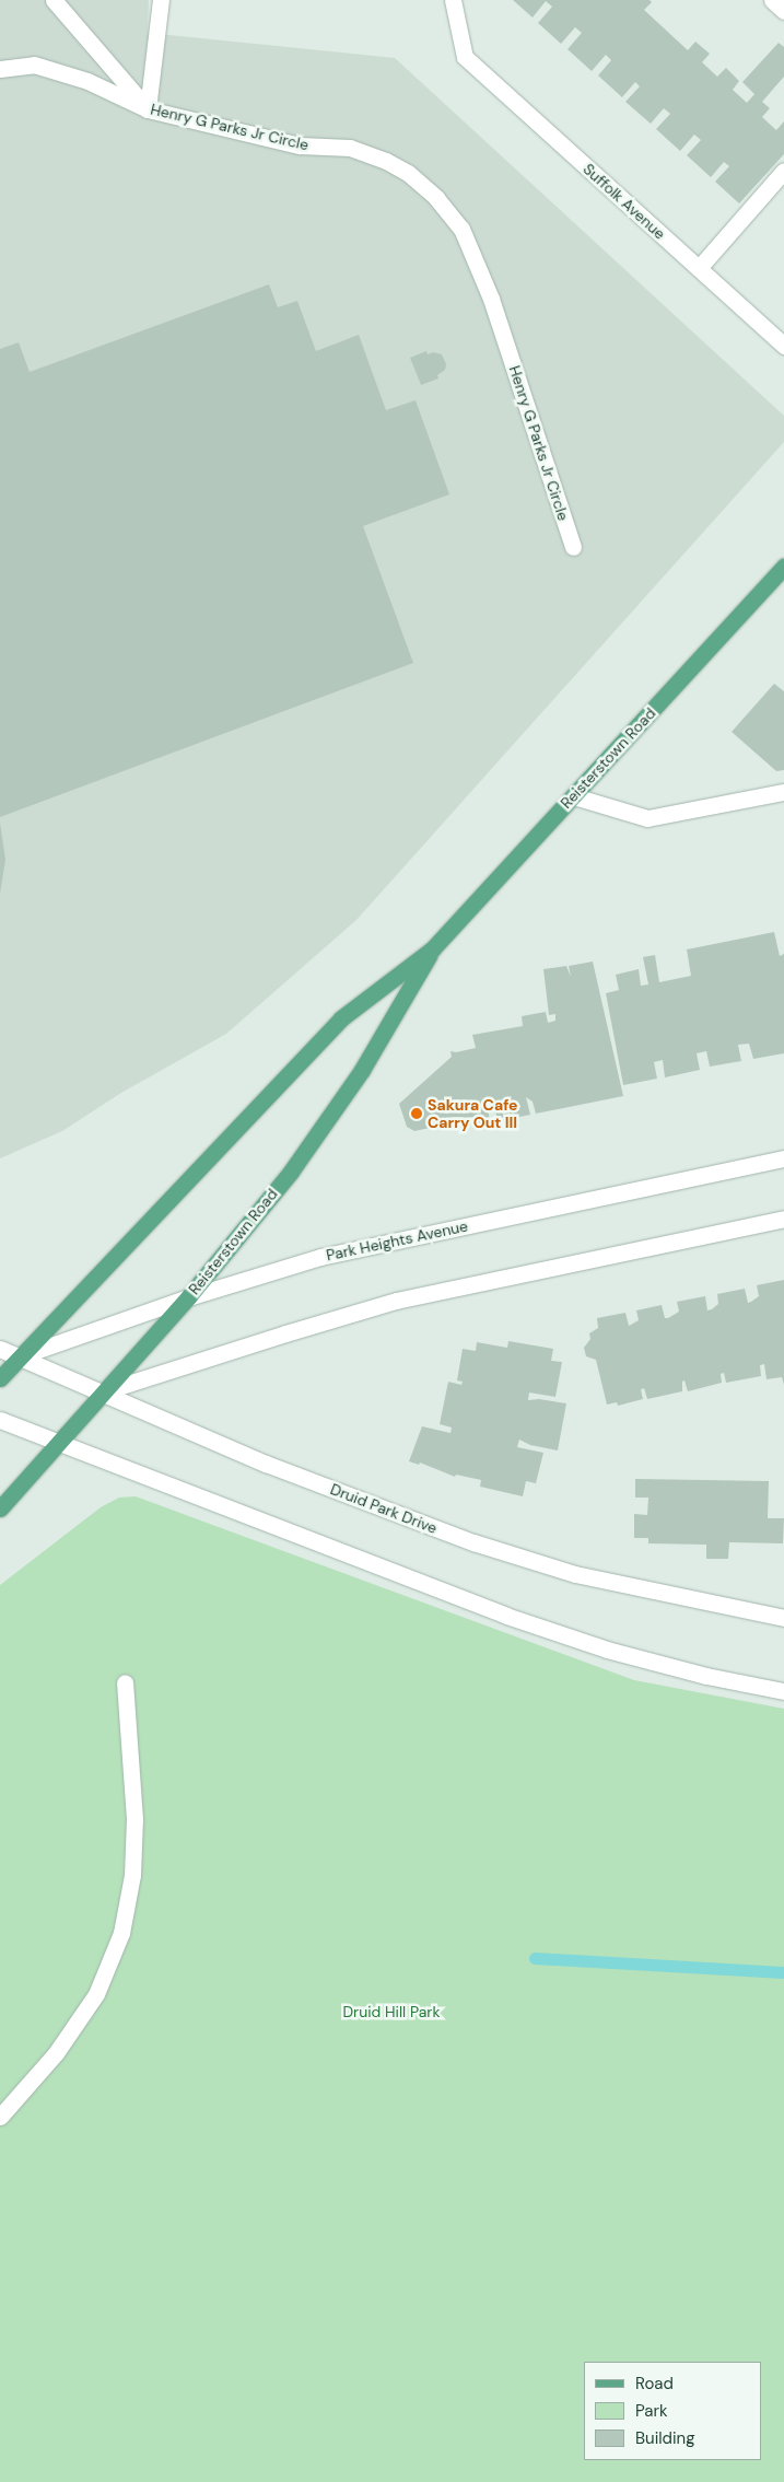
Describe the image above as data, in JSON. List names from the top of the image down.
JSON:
{
  "streets": {
    "main road": [
      "Henry G Parks Jr Circle",
      "Suffolk Avenue",
      "Reisterstown Road",
      "Park Heights Avenue",
      "Druid Park Drive"
    ]
  },
  "crossings": [
    ["Reisterstown Road", "Park Heights Avenue"],
    ["Reisterstown Road", "Druid Park Drive"],
    ["Park Heights Avenue", "Druid Park Drive"]
  ],
  "parks": ["Druid Hill Park"],
  "places": ["Sakura Cafe Carry Out III"],
  "legend": ["Road", "Park", "Building"]
}
